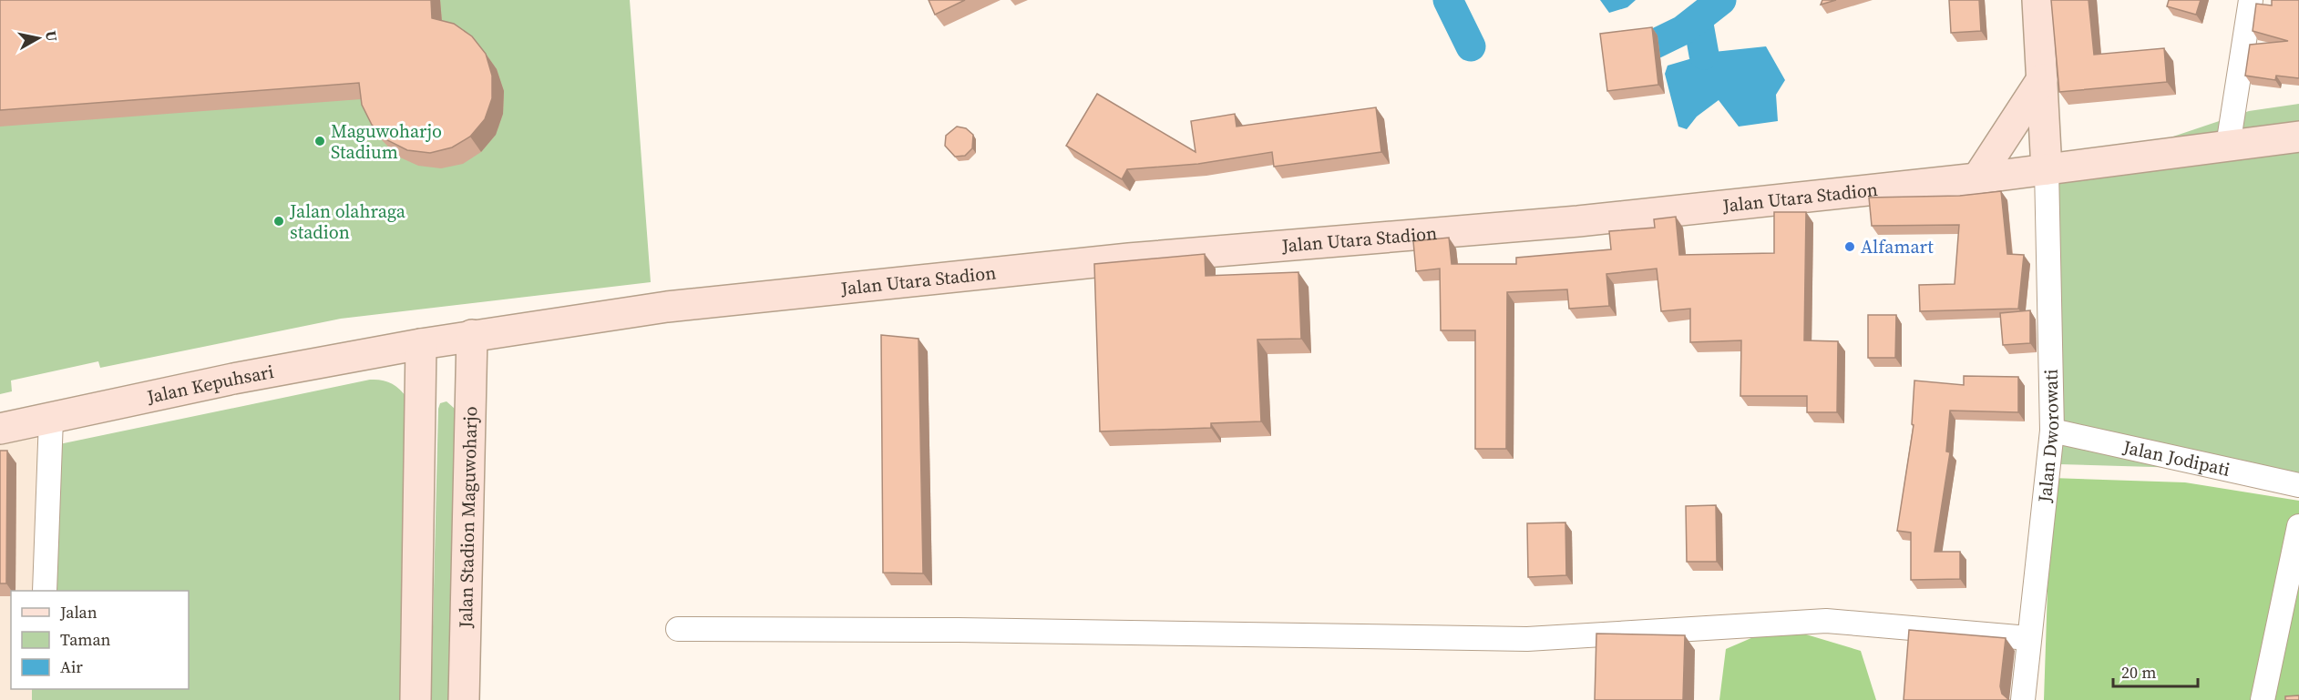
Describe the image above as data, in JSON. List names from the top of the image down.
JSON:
{
  "streets": {
    "street": [
      "Jalan Utara Stadion",
      "Jalan Kepuhsari",
      "Jalan Dworowati",
      "Jalan Jodipati",
      "Jalan Stadion Maguwoharjo"
    ]
  },
  "crossings": [
    ["Jalan Utara Stadion", "Jalan Kepuhsari"],
    ["Jalan Utara Stadion", "Jalan Dworowati"],
    ["Jalan Utara Stadion", "Jalan Stadion Maguwoharjo"],
    ["Jalan Dworowati", "Jalan Jodipati"]
  ],
  "places": ["Maguwoharjo Stadium", "Jalan olahraga stadion", "Alfamart"],
  "legend": ["Jalan", "Taman", "Air"],
  "scale_bar": "20 m",
  "north": "right"
}
